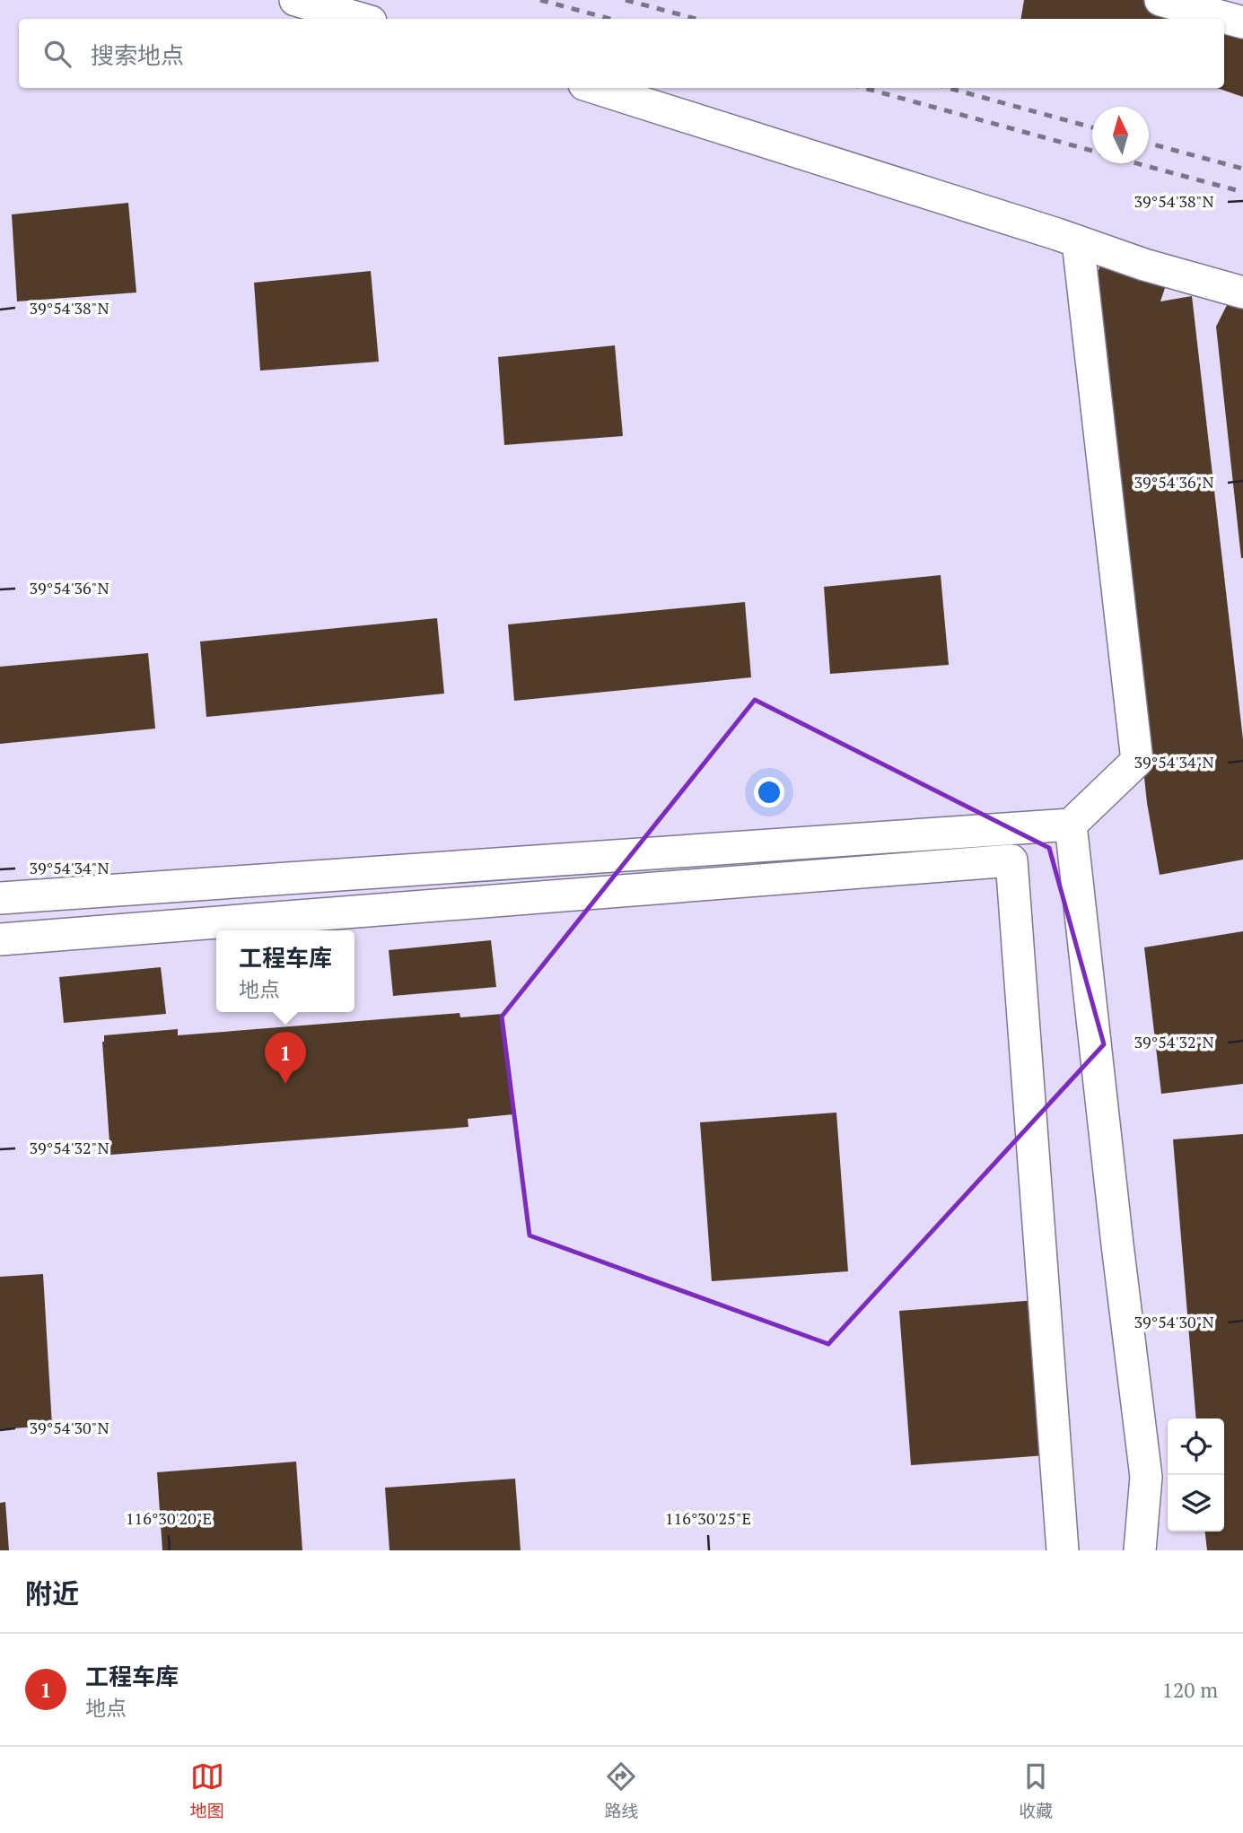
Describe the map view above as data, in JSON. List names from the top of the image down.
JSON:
{
  "north": "top",
  "page": {
    "search": "搜索地点",
    "popup": ["工程车库", "地点"],
    "pins": "1",
    "heading": "附近",
    "list": [
      {
        "mark": "1",
        "name": "工程车库",
        "note": "地点",
        "value": "120 m"
      }
    ],
    "nav": ["地图", "路线", "收藏"]
  },
  "coordinates": [
    "39°54'38\"N",
    "39°54'36\"N",
    "39°54'34\"N",
    "39°54'32\"N",
    "39°54'30\"N",
    "116°30'20\"E",
    "116°30'25\"E"
  ]
}
